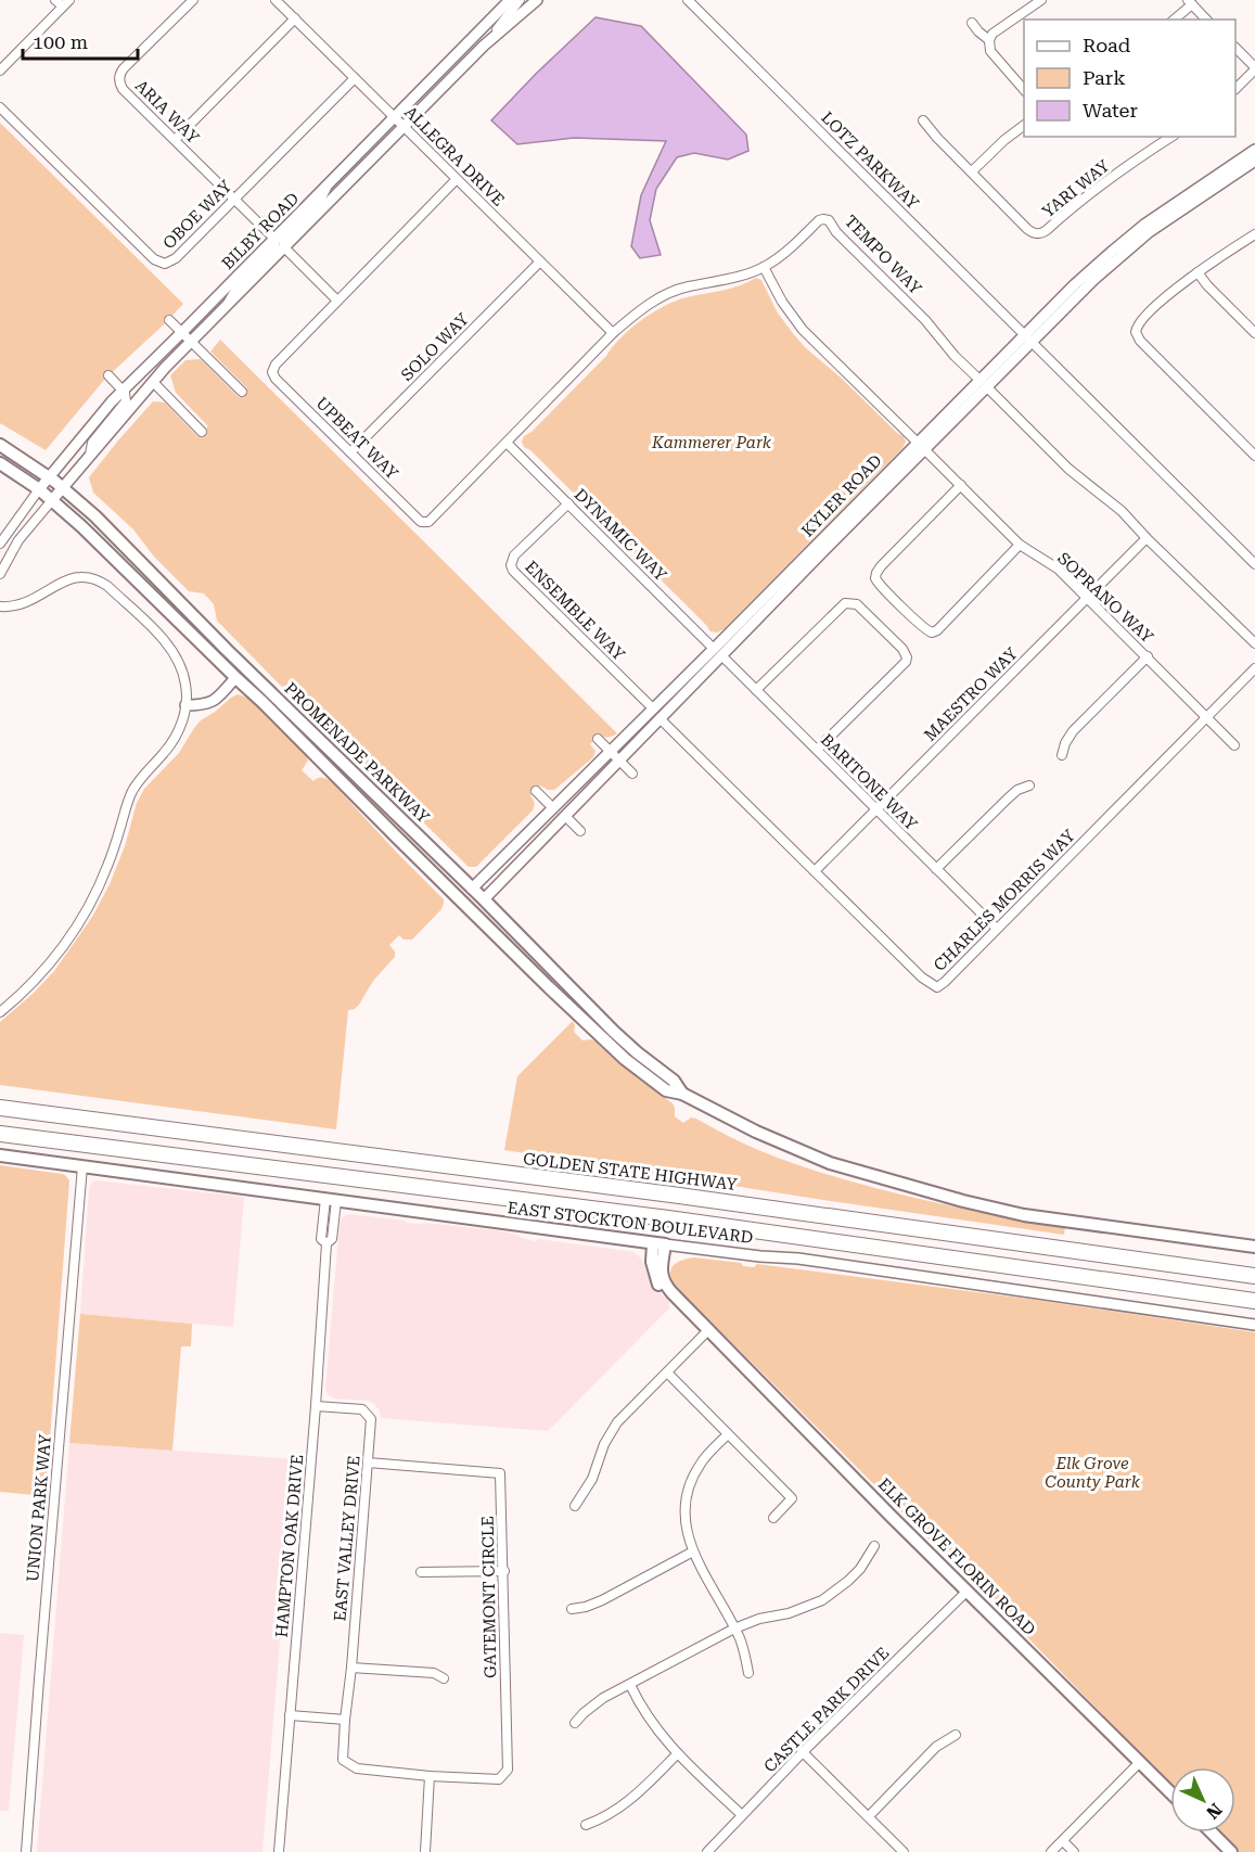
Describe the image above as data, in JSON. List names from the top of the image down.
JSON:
{
  "streets": {
    "highway": ["GOLDEN STATE HIGHWAY"],
    "main road": ["PROMENADE PARKWAY", "EAST STOCKTON BOULEVARD", "ELK GROVE FLORIN ROAD"],
    "street": [
      "ARIA WAY",
      "ALLEGRA DRIVE",
      "LOTZ PARKWAY",
      "YARI WAY",
      "OBOE WAY",
      "BILBY ROAD",
      "TEMPO WAY",
      "SOLO WAY",
      "UPBEAT WAY",
      "KYLER ROAD",
      "DYNAMIC WAY",
      "SOPRANO WAY",
      "ENSEMBLE WAY",
      "MAESTRO WAY",
      "BARITONE WAY",
      "CHARLES MORRIS WAY",
      "UNION PARK WAY",
      "EAST VALLEY DRIVE",
      "HAMPTON OAK DRIVE",
      "GATEMONT CIRCLE",
      "CASTLE PARK DRIVE"
    ]
  },
  "crossings": [
    ["ARIA WAY", "OBOE WAY"],
    ["ARIA WAY", "BILBY ROAD"],
    ["ALLEGRA DRIVE", "OBOE WAY"],
    ["ALLEGRA DRIVE", "BILBY ROAD"],
    ["ALLEGRA DRIVE", "TEMPO WAY"],
    ["ALLEGRA DRIVE", "SOLO WAY"],
    ["ALLEGRA DRIVE", "UPBEAT WAY"],
    ["LOTZ PARKWAY", "KYLER ROAD"],
    ["BILBY ROAD", "PROMENADE PARKWAY"],
    ["TEMPO WAY", "UPBEAT WAY"],
    ["TEMPO WAY", "KYLER ROAD"],
    ["TEMPO WAY", "SOPRANO WAY"],
    ["SOLO WAY", "UPBEAT WAY"],
    ["UPBEAT WAY", "DYNAMIC WAY"],
    ["KYLER ROAD", "DYNAMIC WAY"],
    ["KYLER ROAD", "SOPRANO WAY"],
    ["KYLER ROAD", "ENSEMBLE WAY"],
    ["KYLER ROAD", "PROMENADE PARKWAY"],
    ["KYLER ROAD", "BARITONE WAY"],
    ["KYLER ROAD", "CHARLES MORRIS WAY"],
    ["DYNAMIC WAY", "ENSEMBLE WAY"],
    ["DYNAMIC WAY", "BARITONE WAY"],
    ["SOPRANO WAY", "MAESTRO WAY"],
    ["SOPRANO WAY", "CHARLES MORRIS WAY"],
    ["ENSEMBLE WAY", "CHARLES MORRIS WAY"],
    ["MAESTRO WAY", "BARITONE WAY"],
    ["MAESTRO WAY", "CHARLES MORRIS WAY"],
    ["BARITONE WAY", "CHARLES MORRIS WAY"],
    ["EAST STOCKTON BOULEVARD", "UNION PARK WAY"],
    ["EAST STOCKTON BOULEVARD", "HAMPTON OAK DRIVE"],
    ["EAST STOCKTON BOULEVARD", "ELK GROVE FLORIN ROAD"],
    ["EAST VALLEY DRIVE", "HAMPTON OAK DRIVE"],
    ["EAST VALLEY DRIVE", "GATEMONT CIRCLE"],
    ["ELK GROVE FLORIN ROAD", "CASTLE PARK DRIVE"]
  ],
  "parks": ["Kammerer Park", "Elk Grove County Park"],
  "legend": ["Road", "Park", "Water"],
  "scale_bar": "100 m",
  "north": "bottom right"
}
